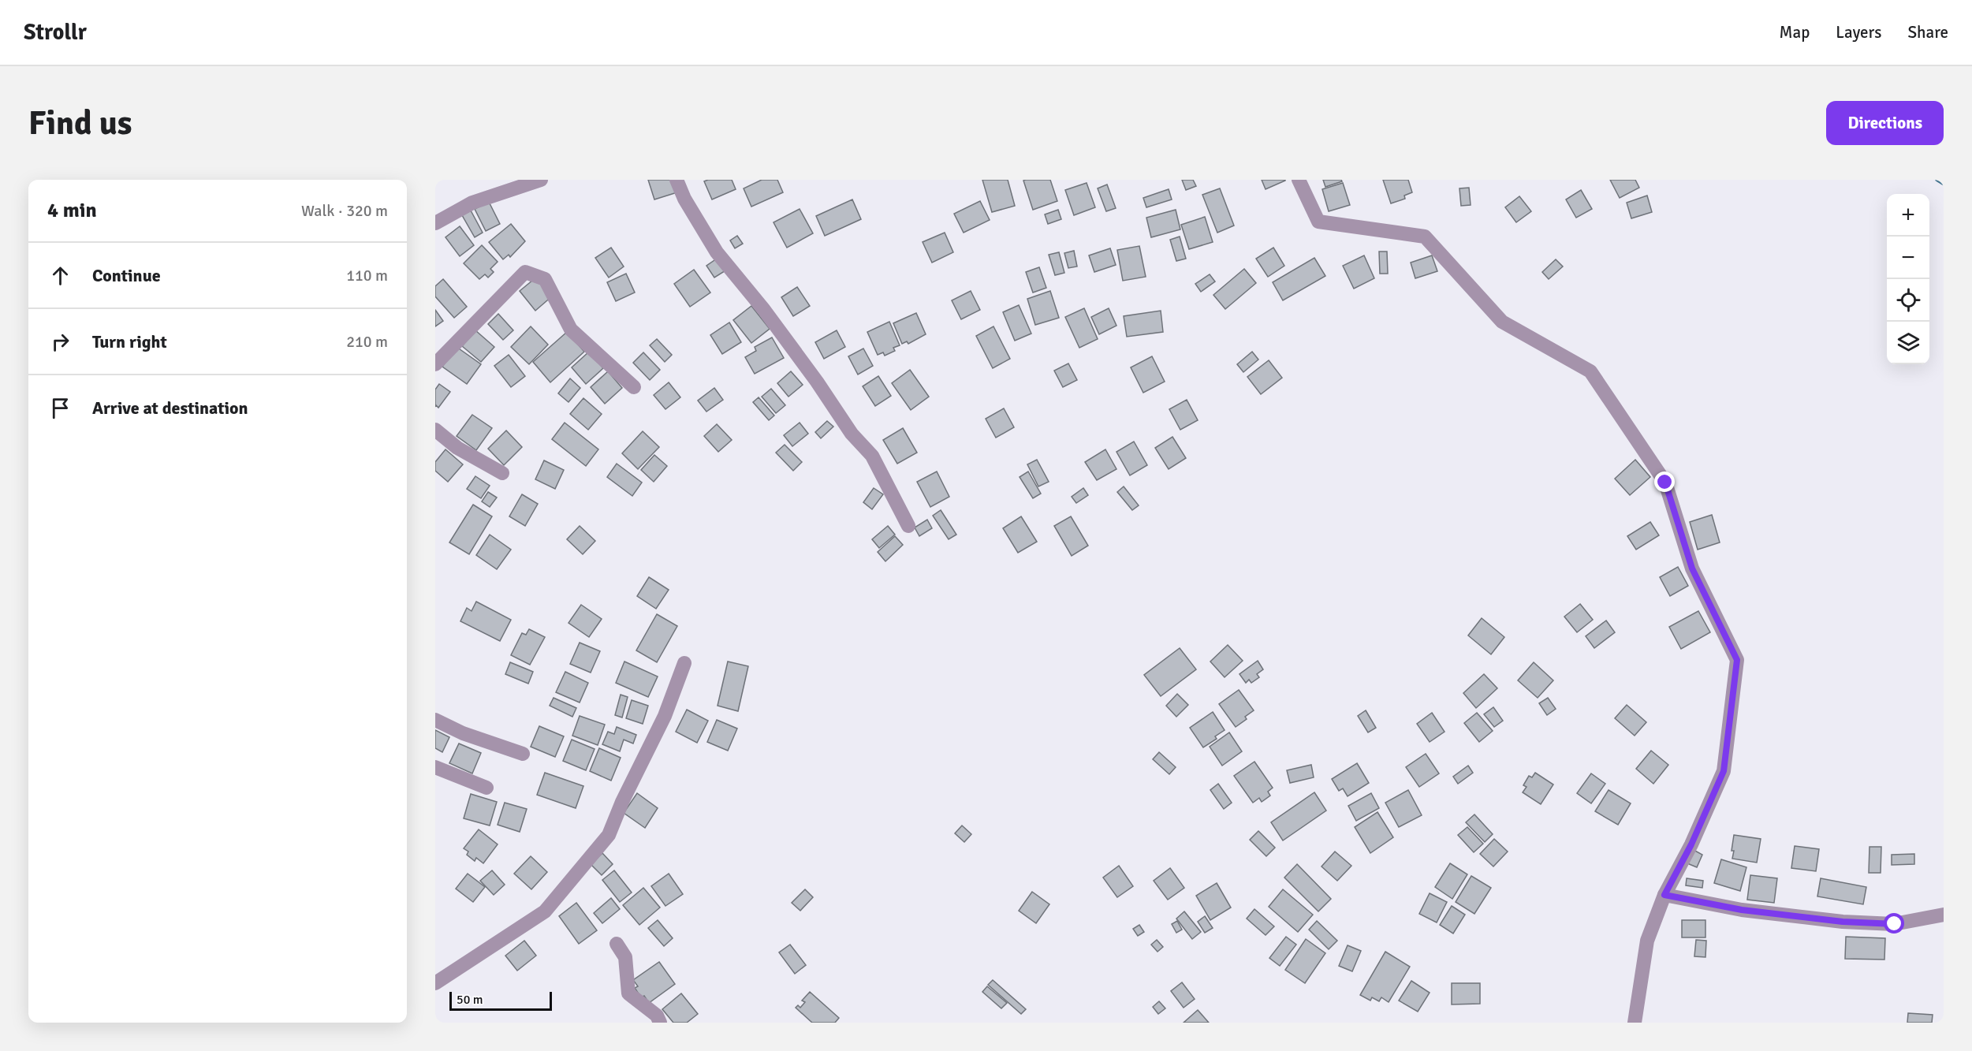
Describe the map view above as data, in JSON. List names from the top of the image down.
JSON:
{
  "scale_bar": "50 m",
  "page": {
    "header": "Strollr",
    "nav": ["Map", "Layers", "Share"],
    "buttons": "Directions",
    "title": "Find us",
    "heading": ["4 min", "Walk · 320 m"],
    "map_buttons": ["+", "−"],
    "list": [
      ["Continue", "110 m"],
      ["Turn right", "210 m"],
      "Arrive at destination"
    ],
    "scale": "50 m"
  }
}
